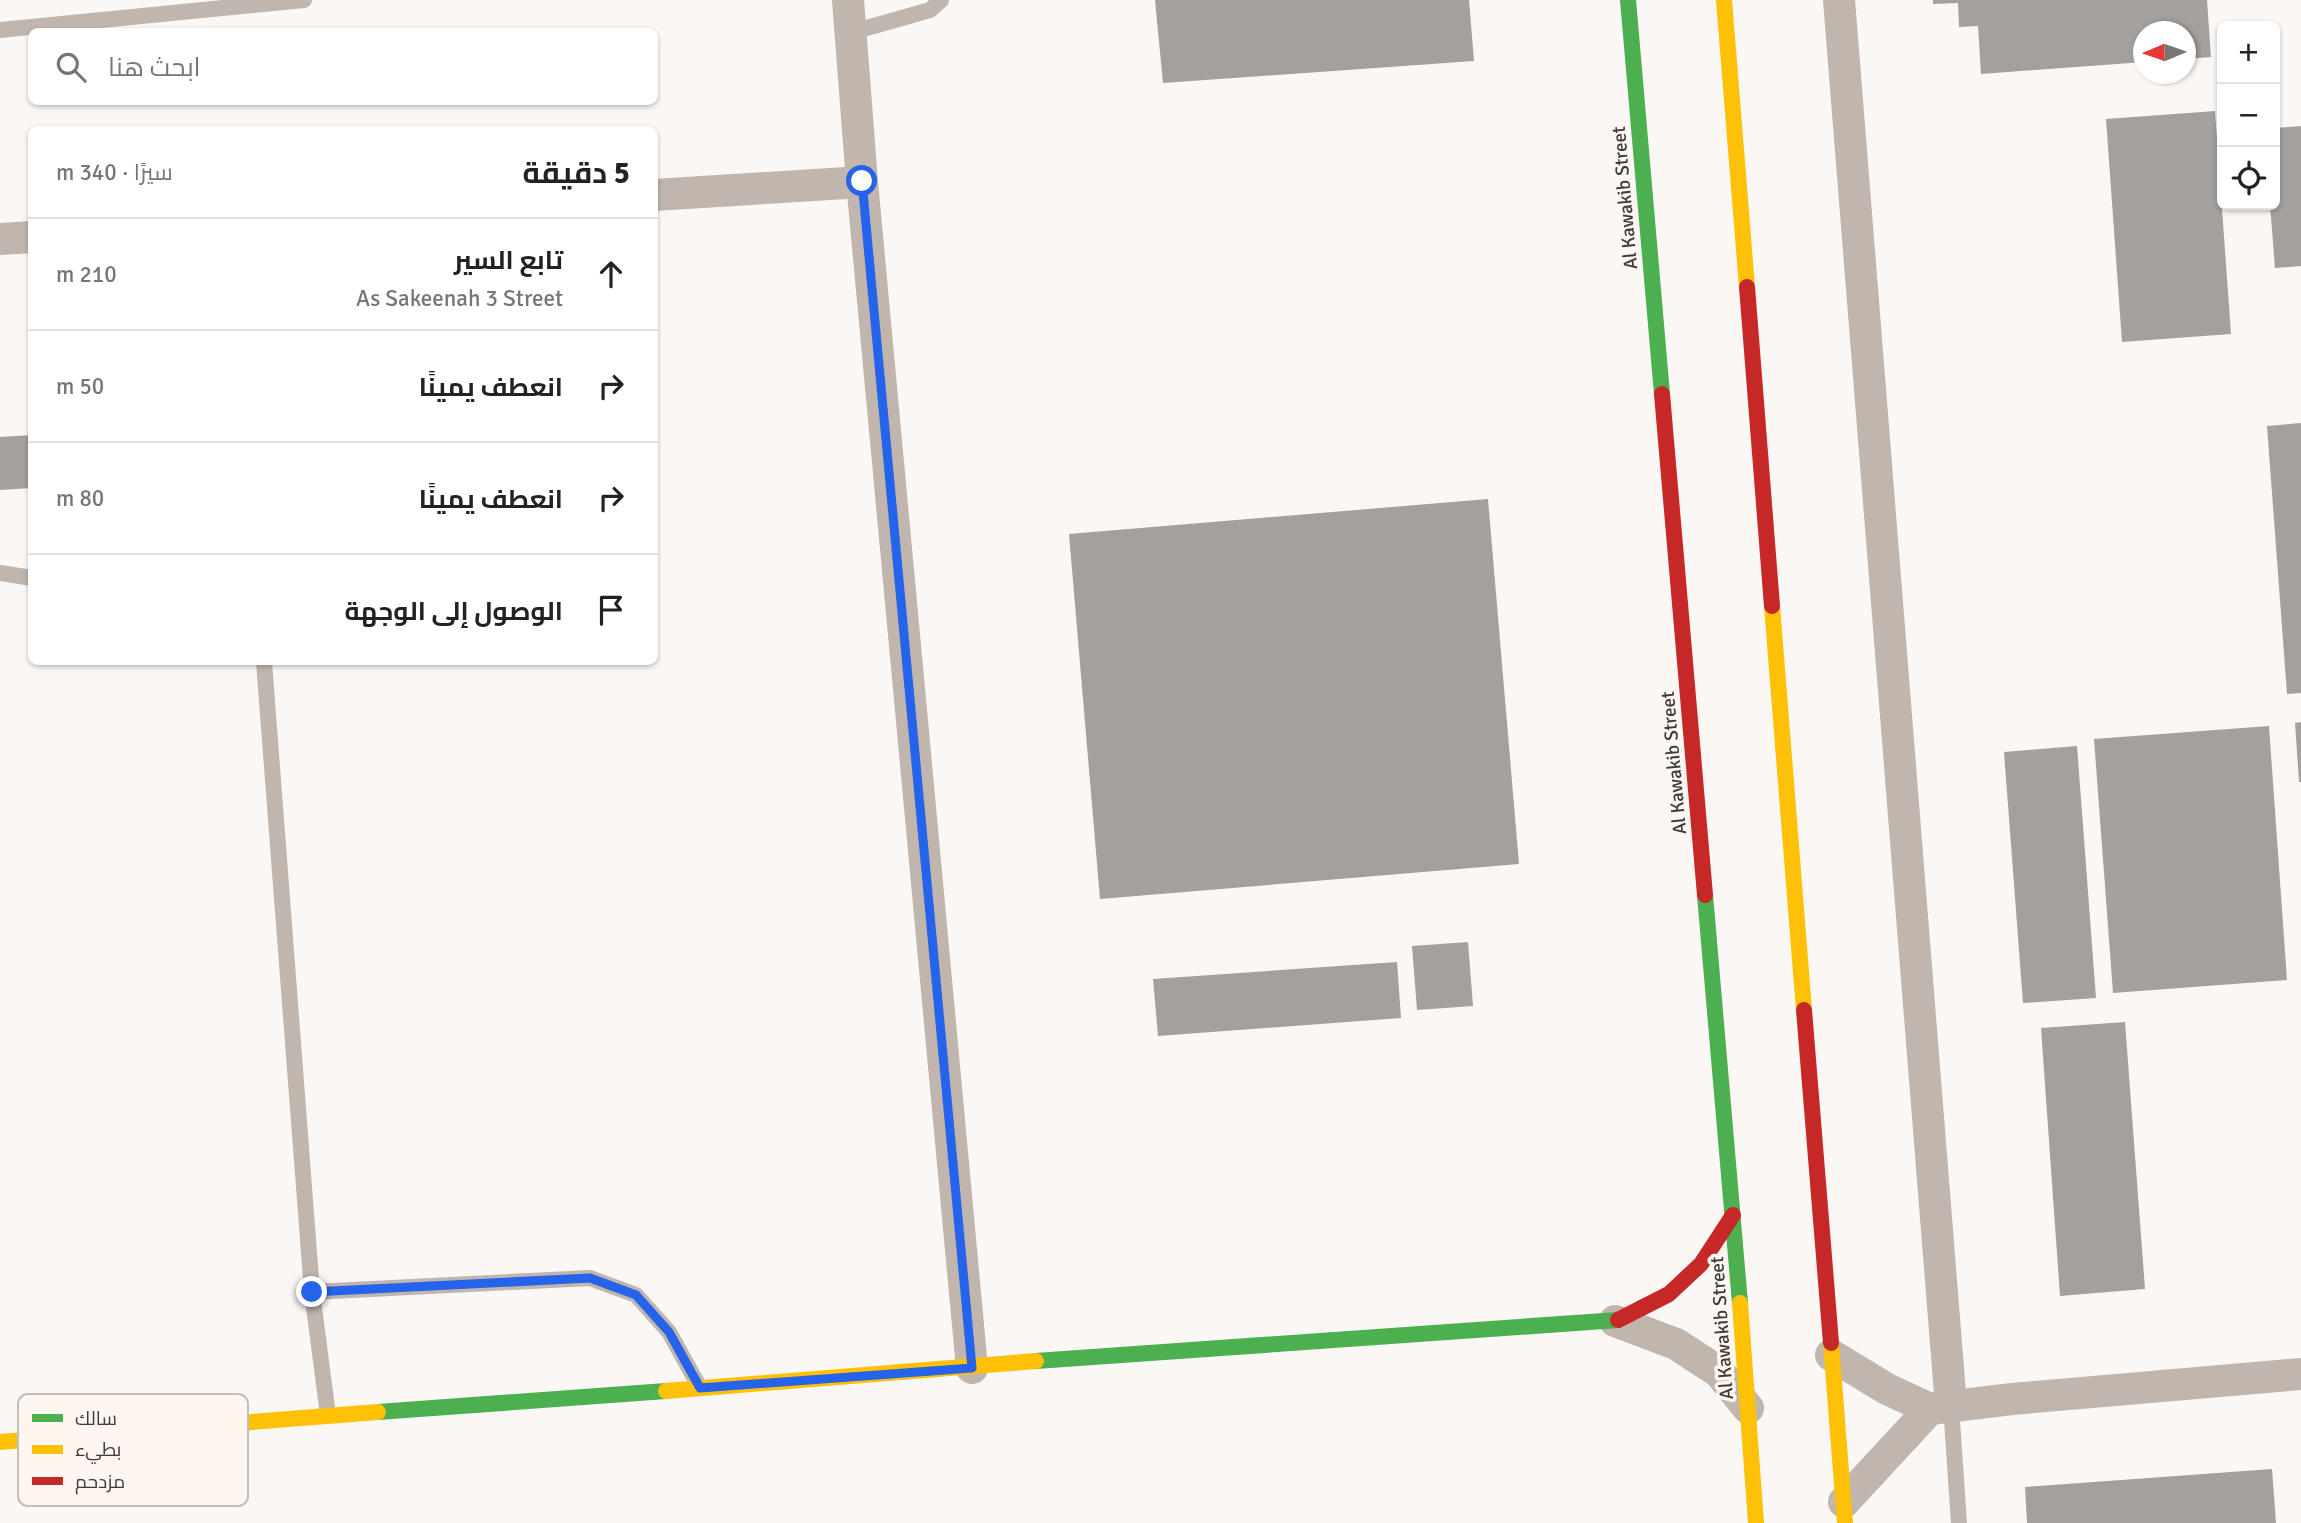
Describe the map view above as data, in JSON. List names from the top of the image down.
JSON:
{
  "streets": {
    "street": ["Al Kawakib Street"]
  },
  "legend": ["سالك", "بطيء", "مزدحم"],
  "north": "left",
  "page": {
    "map_buttons": ["+", "−"],
    "search": "ابحث هنا",
    "heading": ["5 دقيقة", "سيرًا · 340 m"],
    "list": [
      ["تابع السير", "As Sakeenah 3 Street", "210 m"],
      ["انعطف يمينًا", "50 m"],
      ["انعطف يمينًا", "80 m"],
      "الوصول إلى الوجهة"
    ]
  }
}
